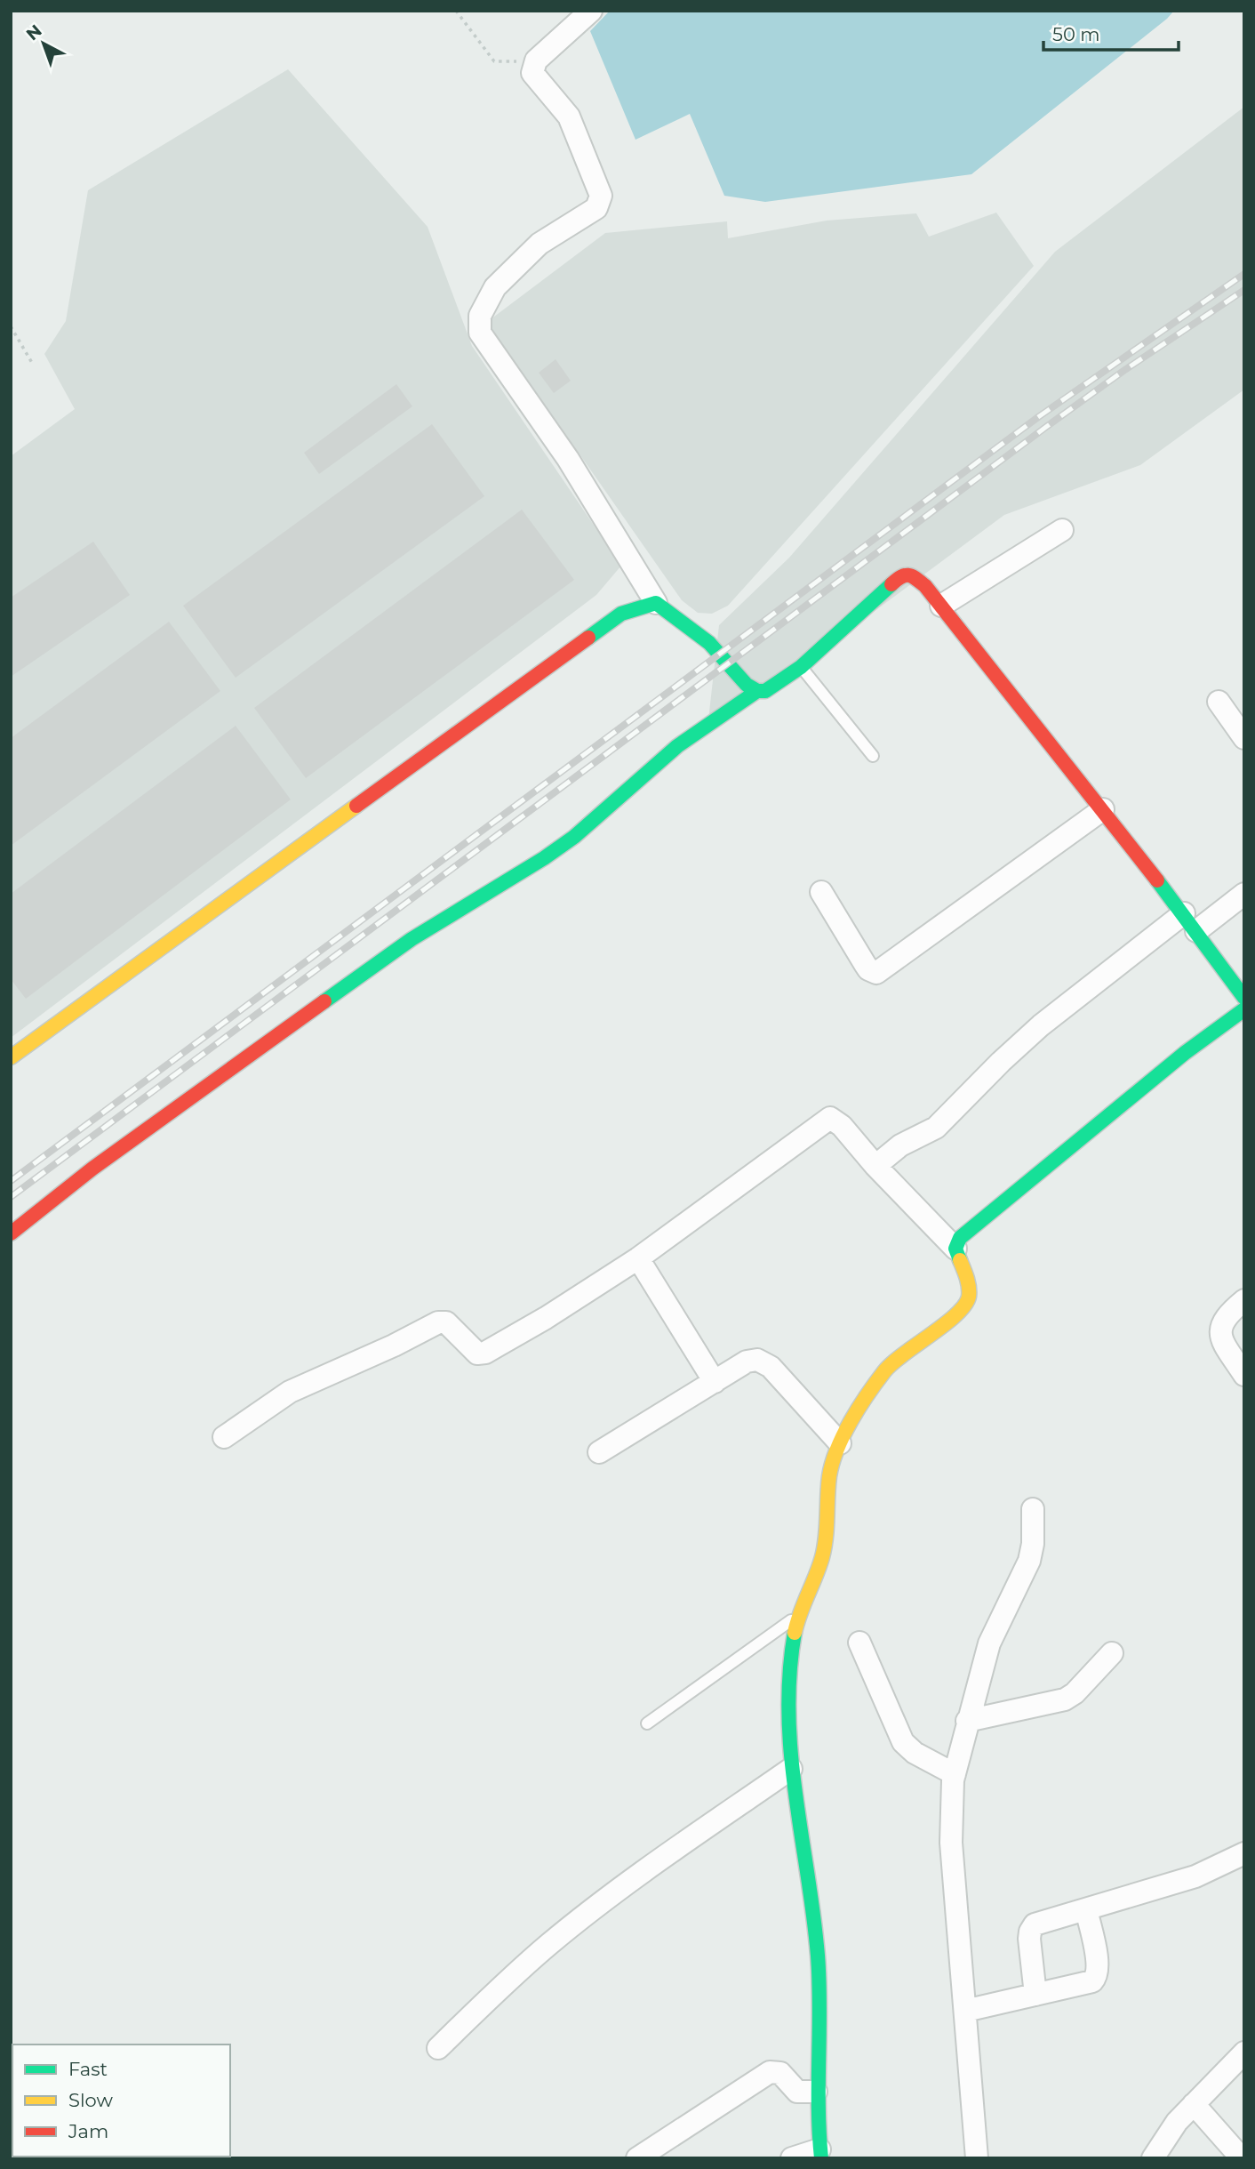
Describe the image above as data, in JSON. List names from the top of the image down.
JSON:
{
  "legend": ["Fast", "Slow", "Jam"],
  "scale_bar": "50 m",
  "north": "top left"
}
